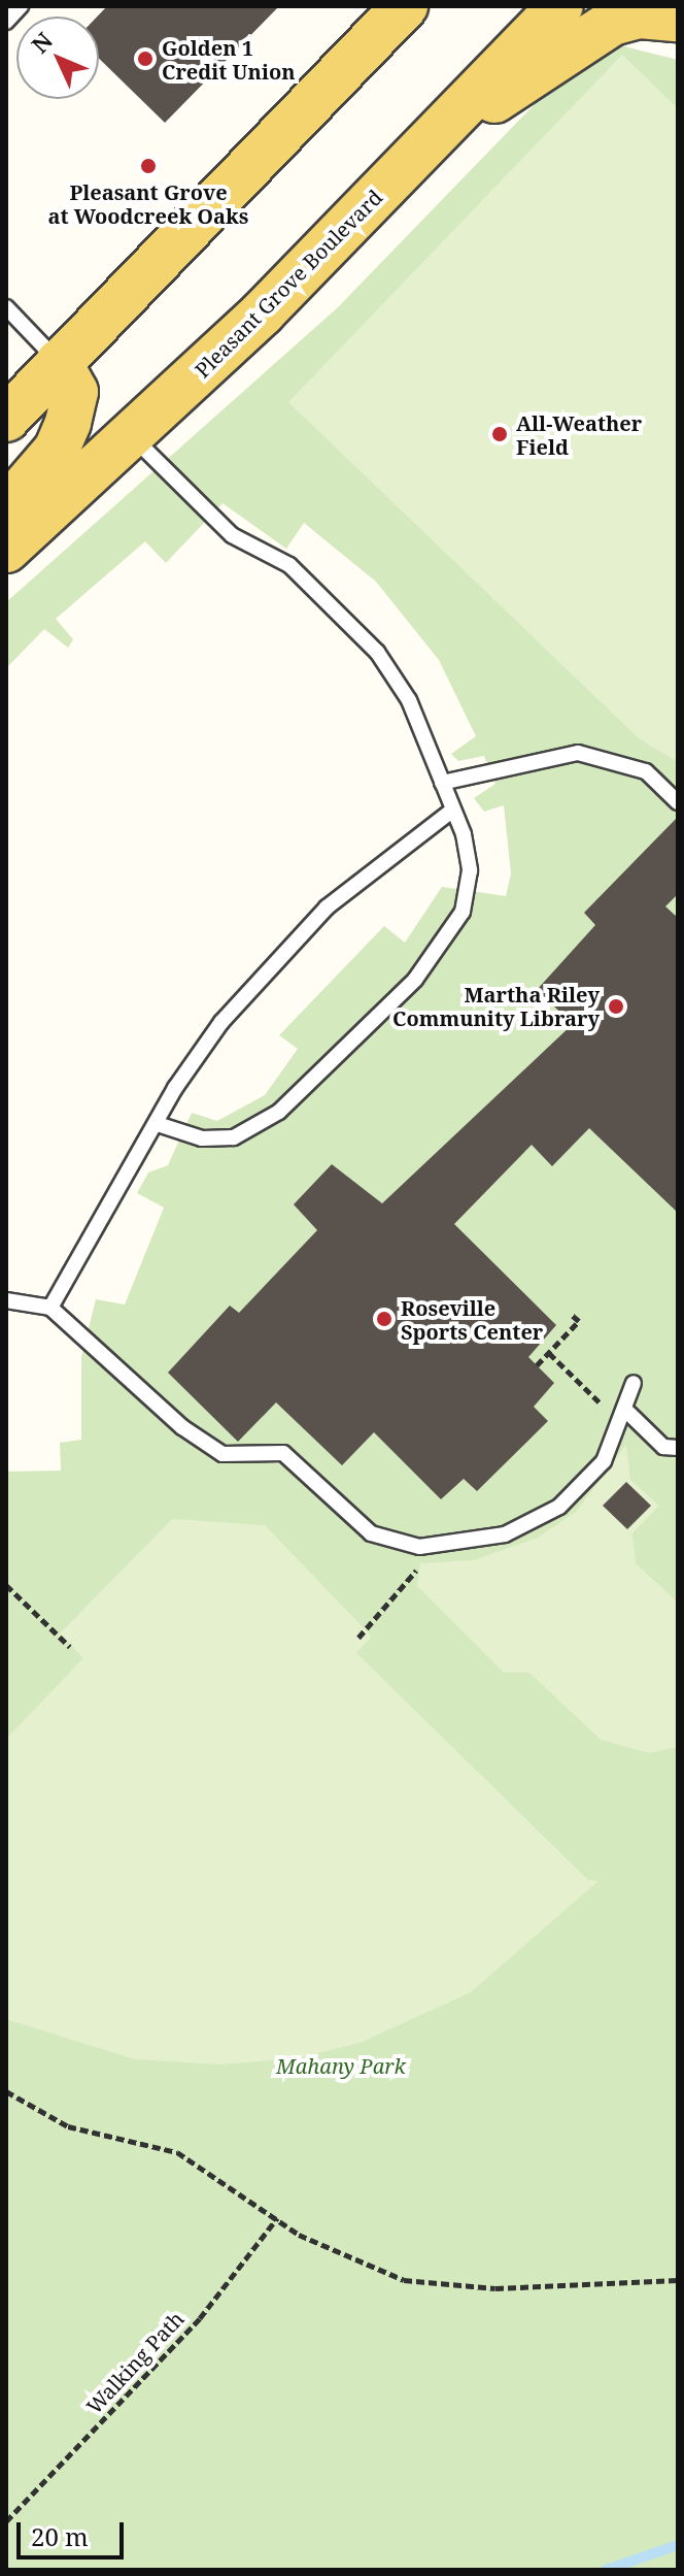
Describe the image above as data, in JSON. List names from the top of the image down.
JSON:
{
  "streets": {
    "main road": ["Pleasant Grove Boulevard"],
    "path": ["Walking Path"]
  },
  "parks": ["Mahany Park"],
  "places": [
    "Golden 1 Credit Union",
    "Pleasant Grove at Woodcreek Oaks",
    "All-Weather Field",
    "Martha Riley Community Library",
    "Roseville Sports Center"
  ],
  "scale_bar": "20 m",
  "north": "top left"
}
